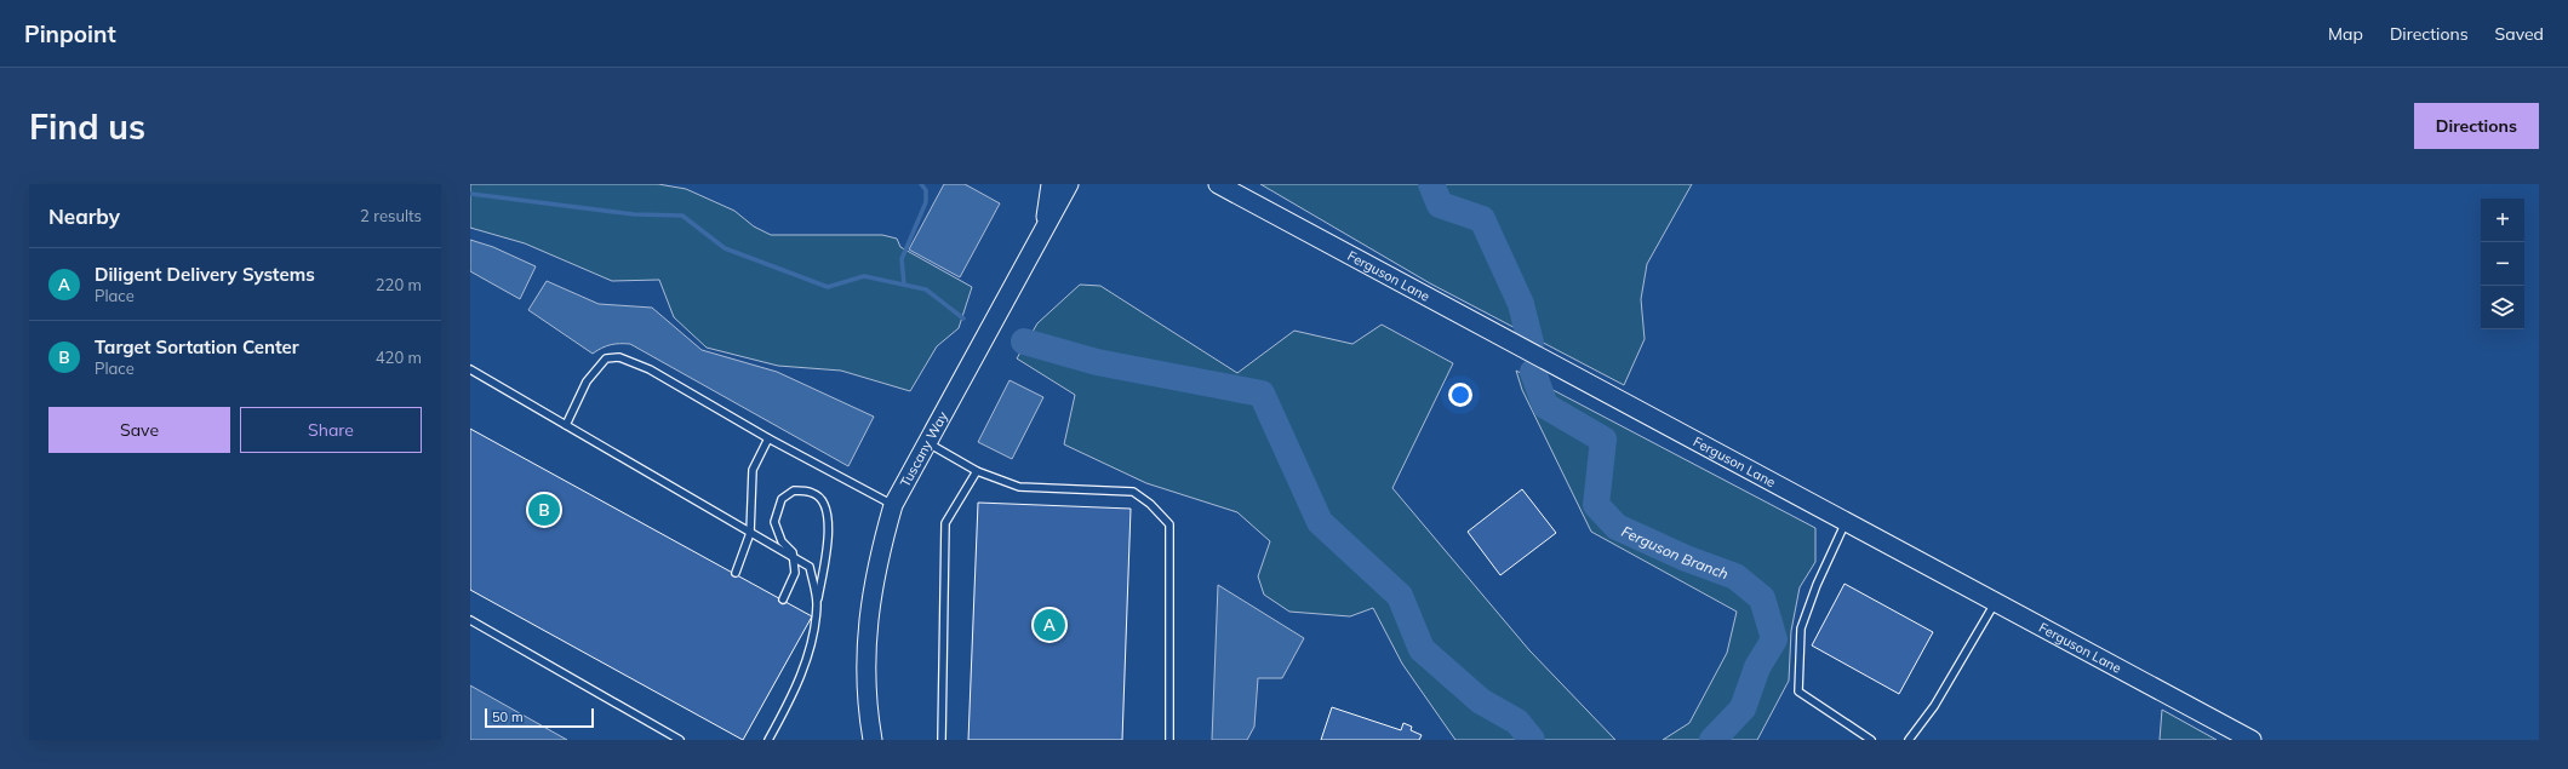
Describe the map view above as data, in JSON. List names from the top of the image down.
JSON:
{
  "streets": {
    "street": ["Ferguson Lane", "Tuscany Way"]
  },
  "water": ["Ferguson Branch"],
  "scale_bar": "50 m",
  "page": {
    "header": "Pinpoint",
    "nav": ["Map", "Directions", "Saved"],
    "buttons": [
      "Directions",
      ["Save", "Share"]
    ],
    "title": "Find us",
    "heading": ["Nearby", "2 results"],
    "map_buttons": ["+", "−"],
    "list": [
      {
        "mark": "A",
        "name": "Diligent Delivery Systems",
        "note": "Place",
        "value": "220 m"
      },
      {
        "mark": "B",
        "name": "Target Sortation Center",
        "note": "Place",
        "value": "420 m"
      }
    ],
    "pins": ["B", "A"],
    "scale": "50 m"
  }
}
